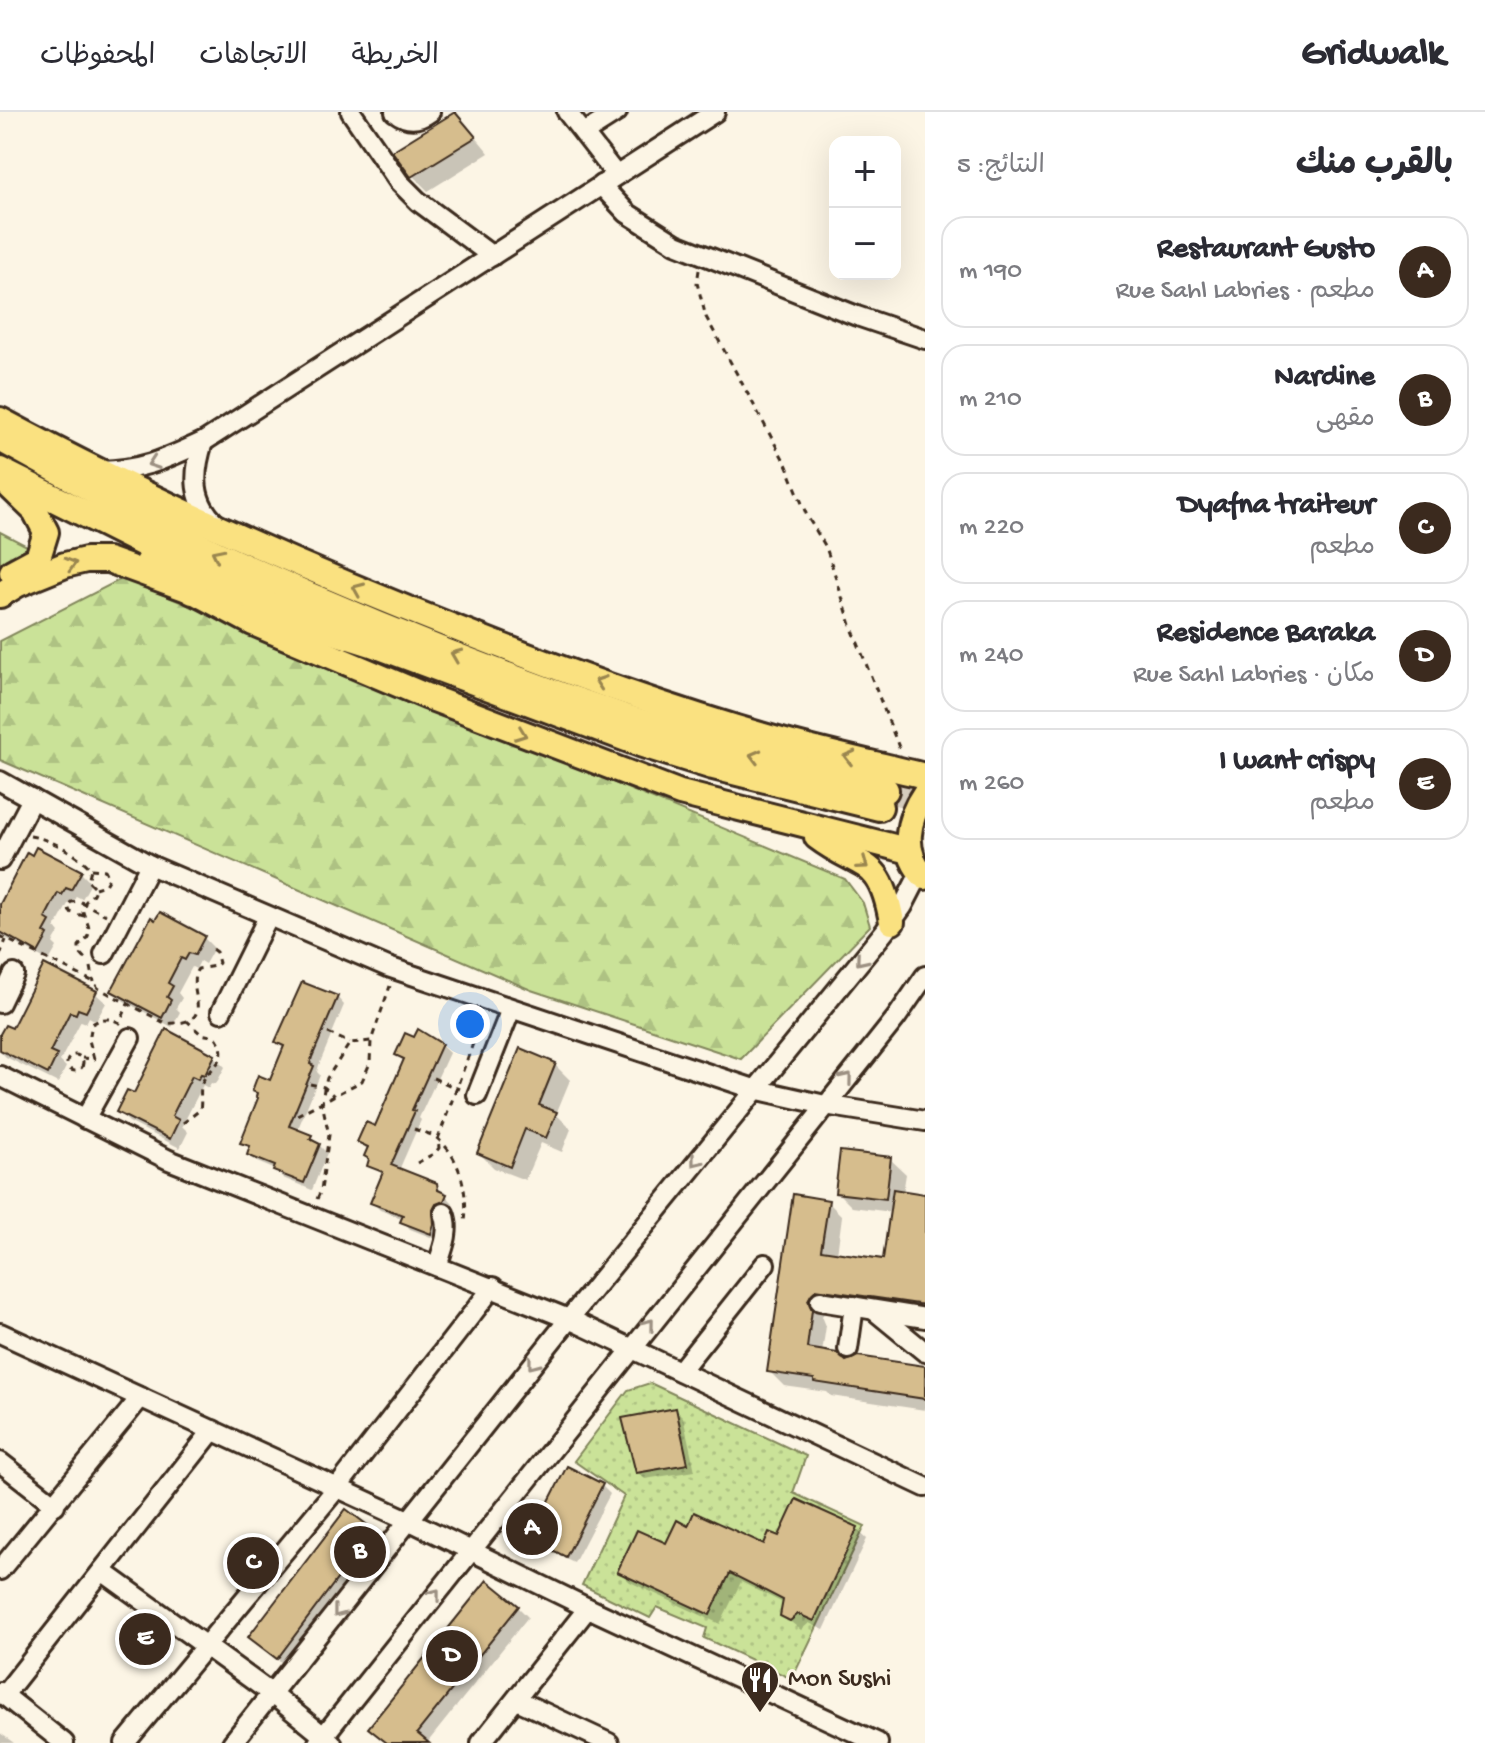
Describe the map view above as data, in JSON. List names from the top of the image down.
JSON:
{
  "places": {
    "restaurant": ["Mon Sushi"]
  },
  "page": {
    "header": "Gridwalk",
    "nav": ["الخريطة", "الاتجاهات", "المحفوظات"],
    "heading": ["بالقرب منك", "النتائج: 5"],
    "map_buttons": ["+", "−"],
    "list": [
      {
        "mark": "A",
        "name": "Restaurant Gusto",
        "note": "مطعم · Rue Sahl Labries",
        "value": "190 m"
      },
      {
        "mark": "B",
        "name": "Nardine",
        "note": "مقهى",
        "value": "210 m"
      },
      {
        "mark": "C",
        "name": "Dyafna traiteur",
        "note": "مطعم",
        "value": "220 m"
      },
      {
        "mark": "D",
        "name": "Residence Baraka",
        "note": "مكان · Rue Sahl Labries",
        "value": "240 m"
      },
      {
        "mark": "E",
        "name": "I want crispy",
        "note": "مطعم",
        "value": "260 m"
      }
    ],
    "pins": [
      "A",
      "B",
      "C",
      "E",
      "D"
    ]
  }
}
